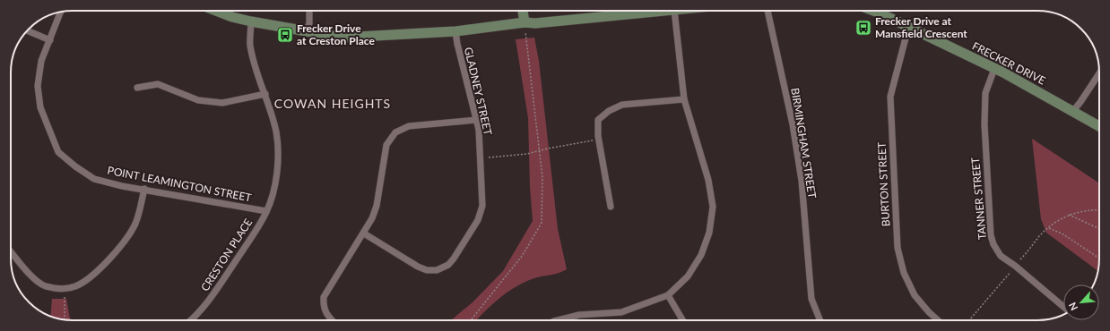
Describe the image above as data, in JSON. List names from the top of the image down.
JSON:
{
  "streets": {
    "street": [
      "FRECKER DRIVE",
      "GLADNEY STREET",
      "BIRMINGHAM STREET",
      "POINT LEAMINGTON STREET",
      "BURTON STREET",
      "TANNER STREET",
      "CRESTON PLACE"
    ]
  },
  "crossings": [
    ["FRECKER DRIVE", "BURTON STREET"],
    ["FRECKER DRIVE", "TANNER STREET"],
    ["POINT LEAMINGTON STREET", "CRESTON PLACE"]
  ],
  "districts": ["COWAN HEIGHTS"],
  "places": {
    "bus stop": ["Frecker Drive at Mansfield Crescent", "Frecker Drive at Creston Place"]
  },
  "north": "bottom left"
}
